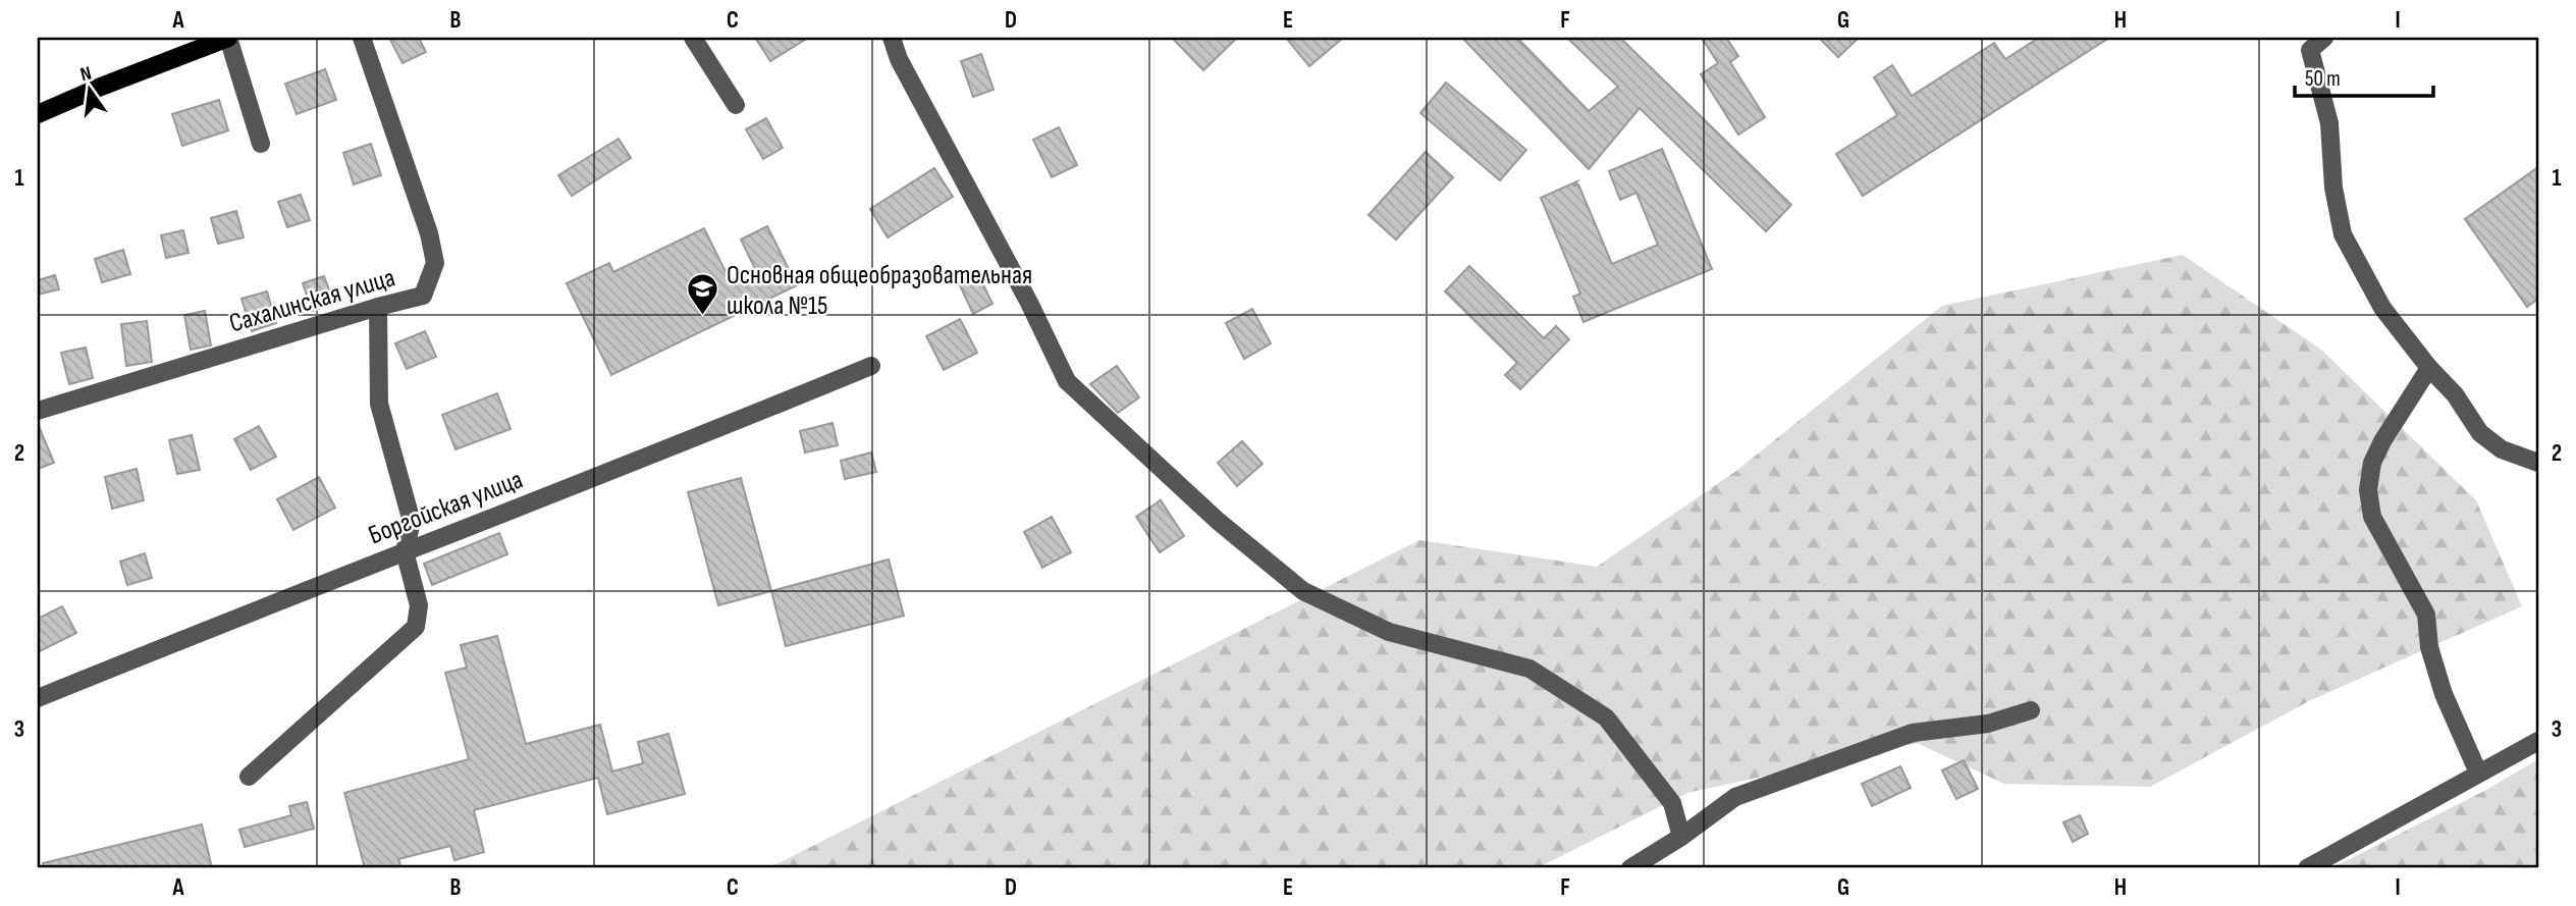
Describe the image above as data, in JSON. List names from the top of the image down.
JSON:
{
  "streets": {
    "street": ["Сахалинская улица", "Боргойская улица"]
  },
  "places": {
    "school or university": ["Основная общеобразовательная школа №15"]
  },
  "scale_bar": "50 m",
  "north": "top",
  "grid": {
    "columns": [
      "A",
      "B",
      "C",
      "D",
      "E",
      "F",
      "G",
      "H",
      "I"
    ],
    "rows": ["1", "2", "3"]
  }
}
